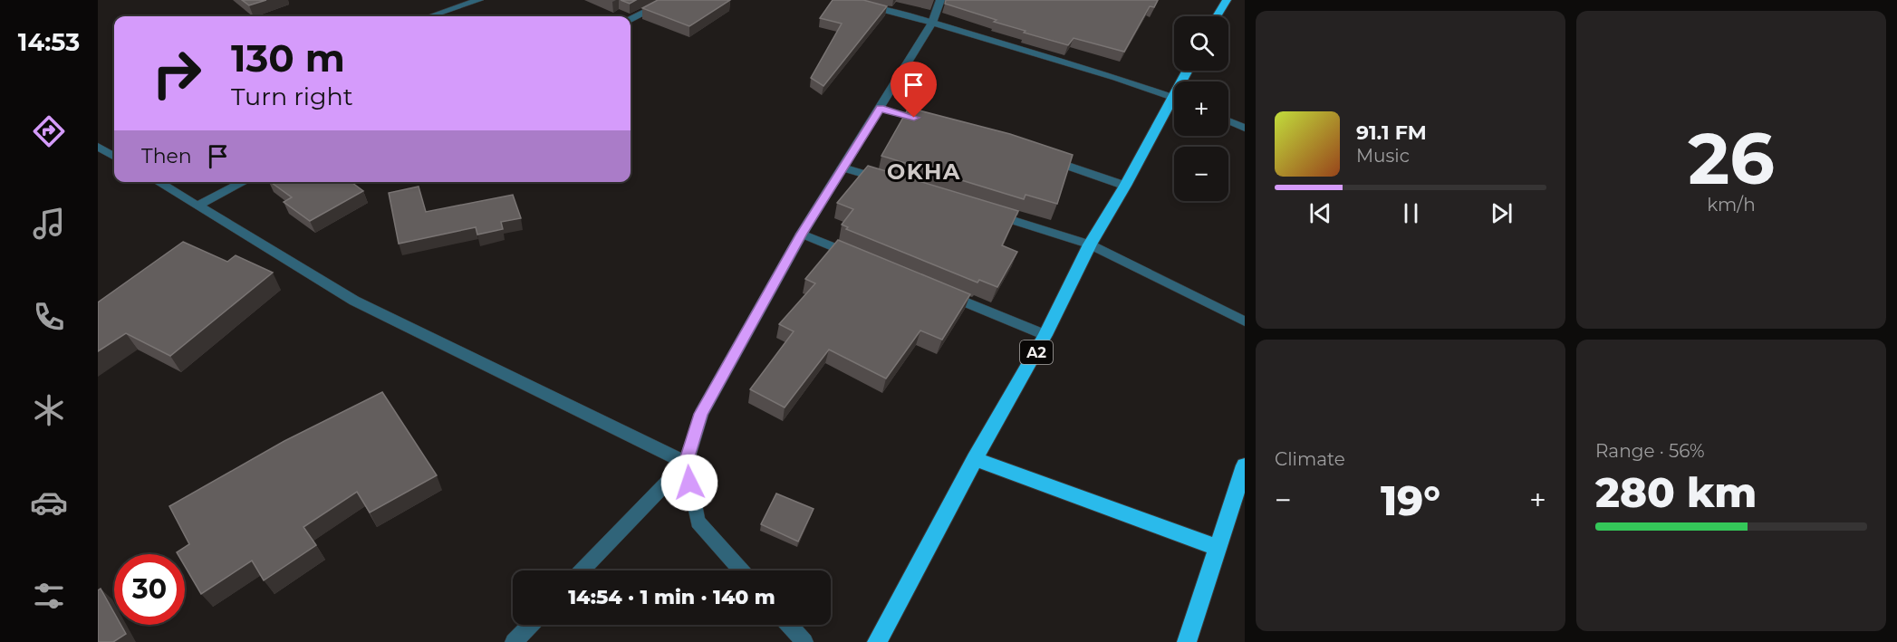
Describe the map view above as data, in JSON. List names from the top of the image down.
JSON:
{
  "streets": {
    "highway": ["A2"]
  },
  "districts": ["OKHA"],
  "page": {
    "tabs": "14:53",
    "tile": [
      ["26", "km/h"],
      "Climate",
      ["Range · 56%", "280 km"]
    ],
    "map_buttons": ["+", "−"],
    "turn": ["130 m", "Turn right"],
    "song": ["91.1 FM", "Music"],
    "then": "Then",
    "heat": ["−", "19°", "+"],
    "limit": "30",
    "trip": "14:54 · 1 min · 140 m"
  }
}
